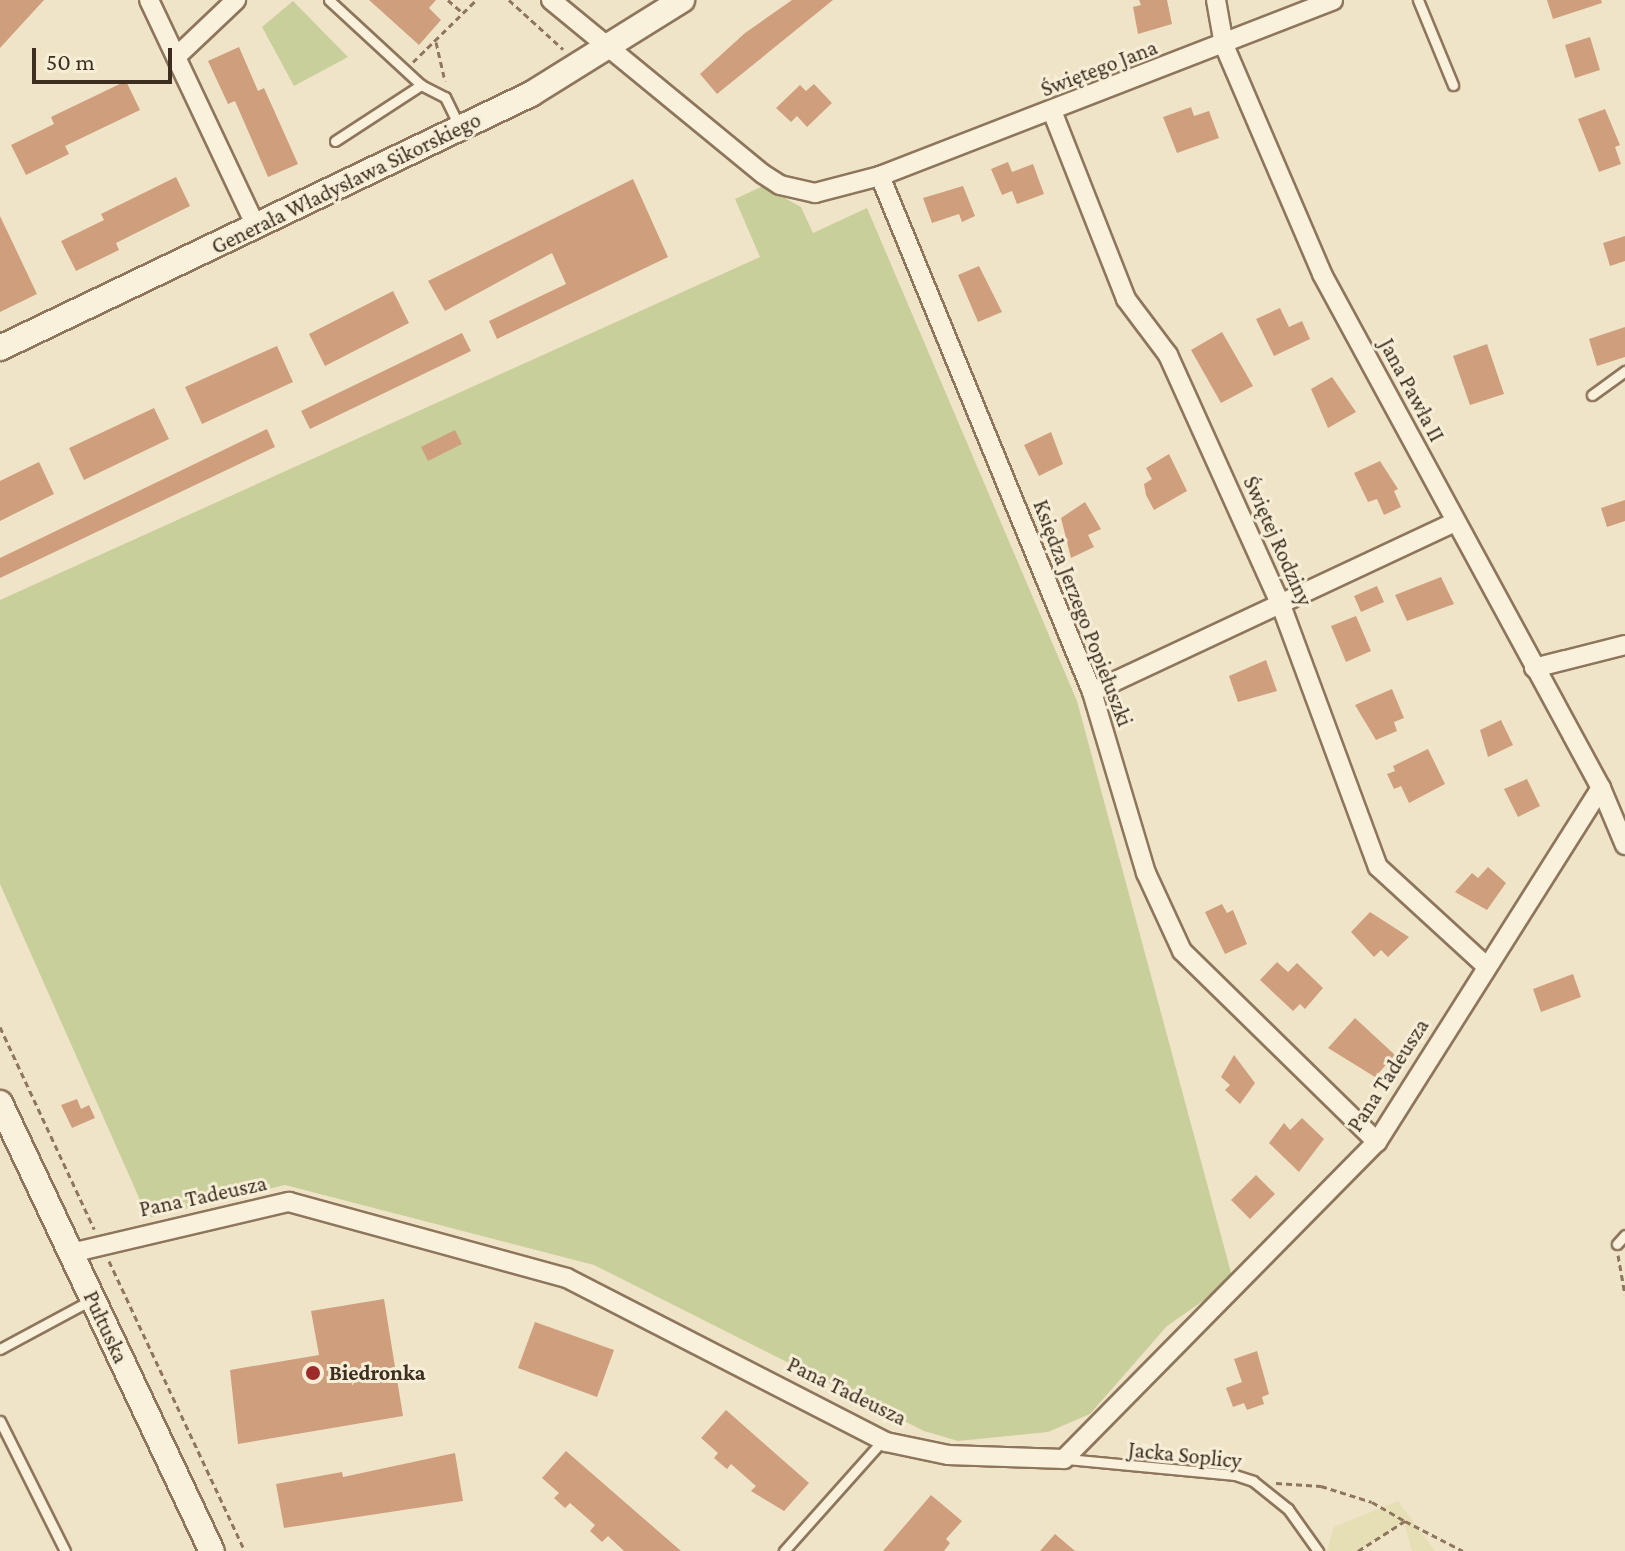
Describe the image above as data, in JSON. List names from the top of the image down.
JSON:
{
  "streets": {
    "street": [
      "Świętego Jana",
      "Generała Władysława Sikorskiego",
      "Jana Pawła II",
      "Świętej Rodziny",
      "Księdza Jerzego Popiełuszki",
      "Pana Tadeusza",
      "Pułtuska"
    ],
    "lane": ["Jacka Soplicy"]
  },
  "crossings": [
    ["Świętego Jana", "Generała Władysława Sikorskiego"],
    ["Świętego Jana", "Jana Pawła II"],
    ["Świętego Jana", "Świętej Rodziny"],
    ["Świętego Jana", "Księdza Jerzego Popiełuszki"],
    ["Jana Pawła II", "Pana Tadeusza"],
    ["Świętej Rodziny", "Pana Tadeusza"],
    ["Księdza Jerzego Popiełuszki", "Pana Tadeusza"],
    ["Pana Tadeusza", "Pułtuska"],
    ["Pana Tadeusza", "Jacka Soplicy"]
  ],
  "places": ["Biedronka"],
  "scale_bar": "50 m"
}
